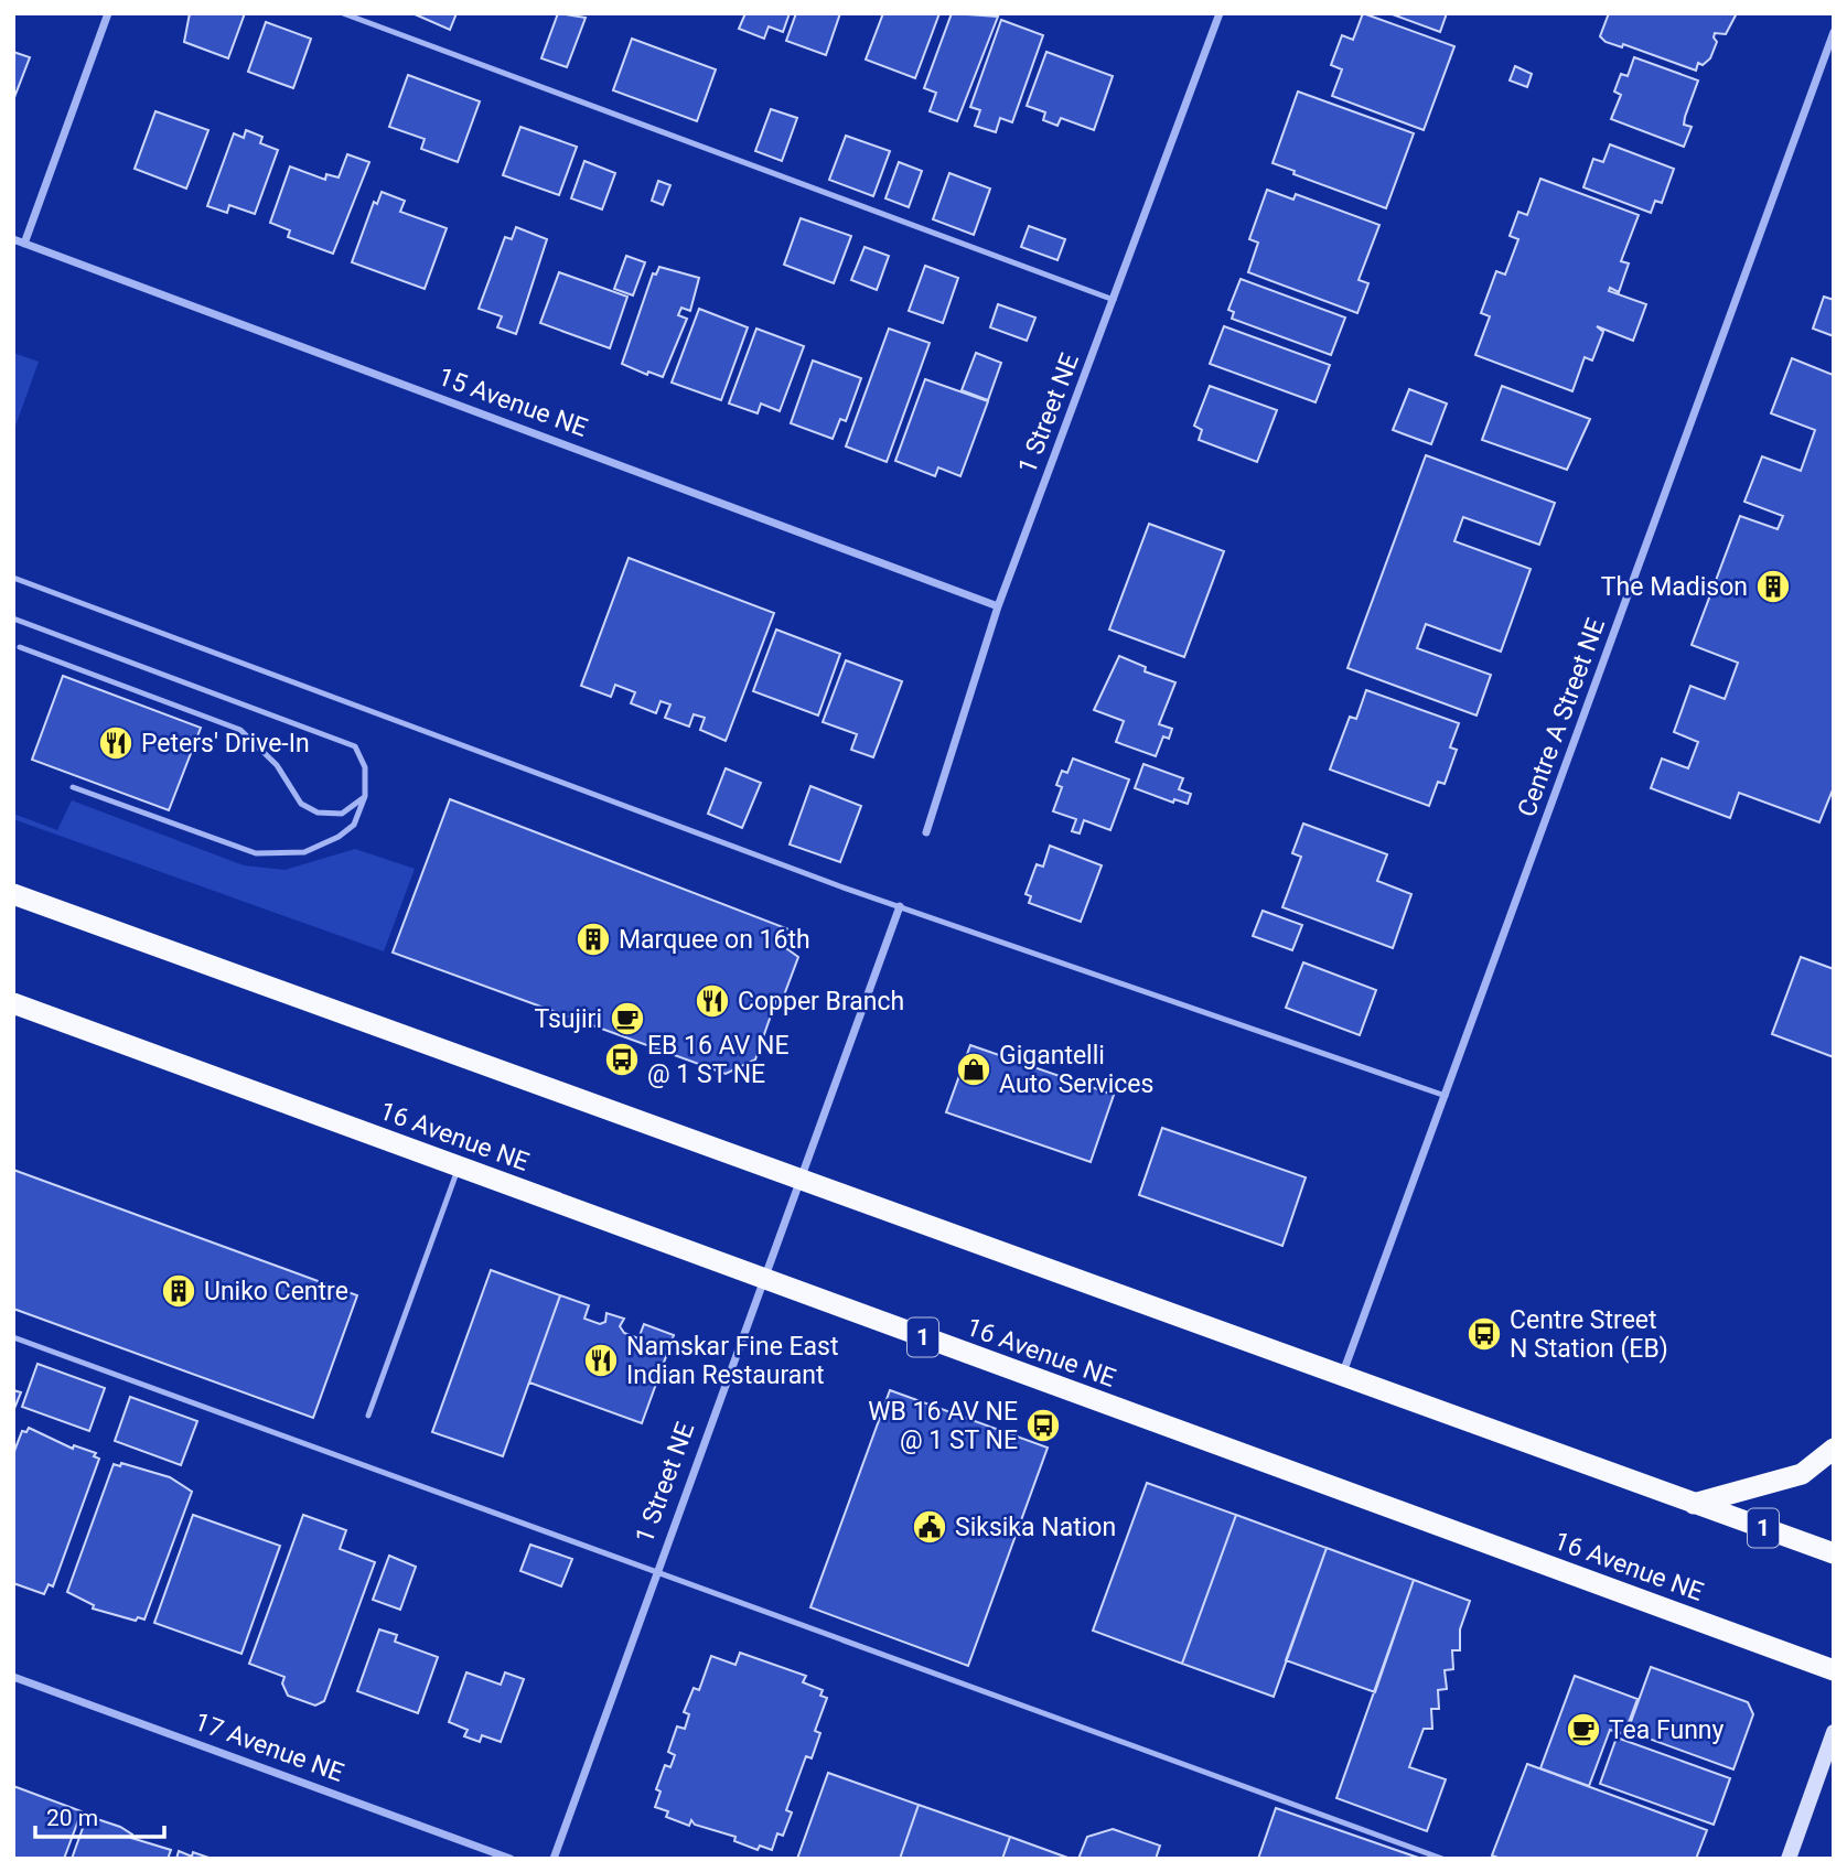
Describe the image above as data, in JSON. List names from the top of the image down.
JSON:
{
  "streets": {
    "highway": ["16 Avenue NE", "1"],
    "street": [
      "15 Avenue NE",
      "1 Street NE",
      "Centre A Street NE",
      "17 Avenue NE"
    ]
  },
  "crossings": [
    ["15 Avenue NE", "1 Street NE"],
    ["1 Street NE", "16 Avenue NE"],
    ["1 Street NE", "1"],
    ["Centre A Street NE", "1"]
  ],
  "places": {
    "building": ["The Madison", "Marquee on 16th", "Uniko Centre"],
    "restaurant": ["Peters' Drive-In", "Copper Branch", "Namskar Fine East Indian Restaurant"],
    "cafe": ["Tsujiri", "Tea Funny"],
    "bus stop": ["EB 16 AV NE @ 1 ST NE", "Centre Street N Station (EB)", "WB 16 AV NE @ 1 ST NE"],
    "shop": ["Gigantelli Auto Services"],
    "public building": ["Siksika Nation"]
  },
  "scale_bar": "20 m"
}
